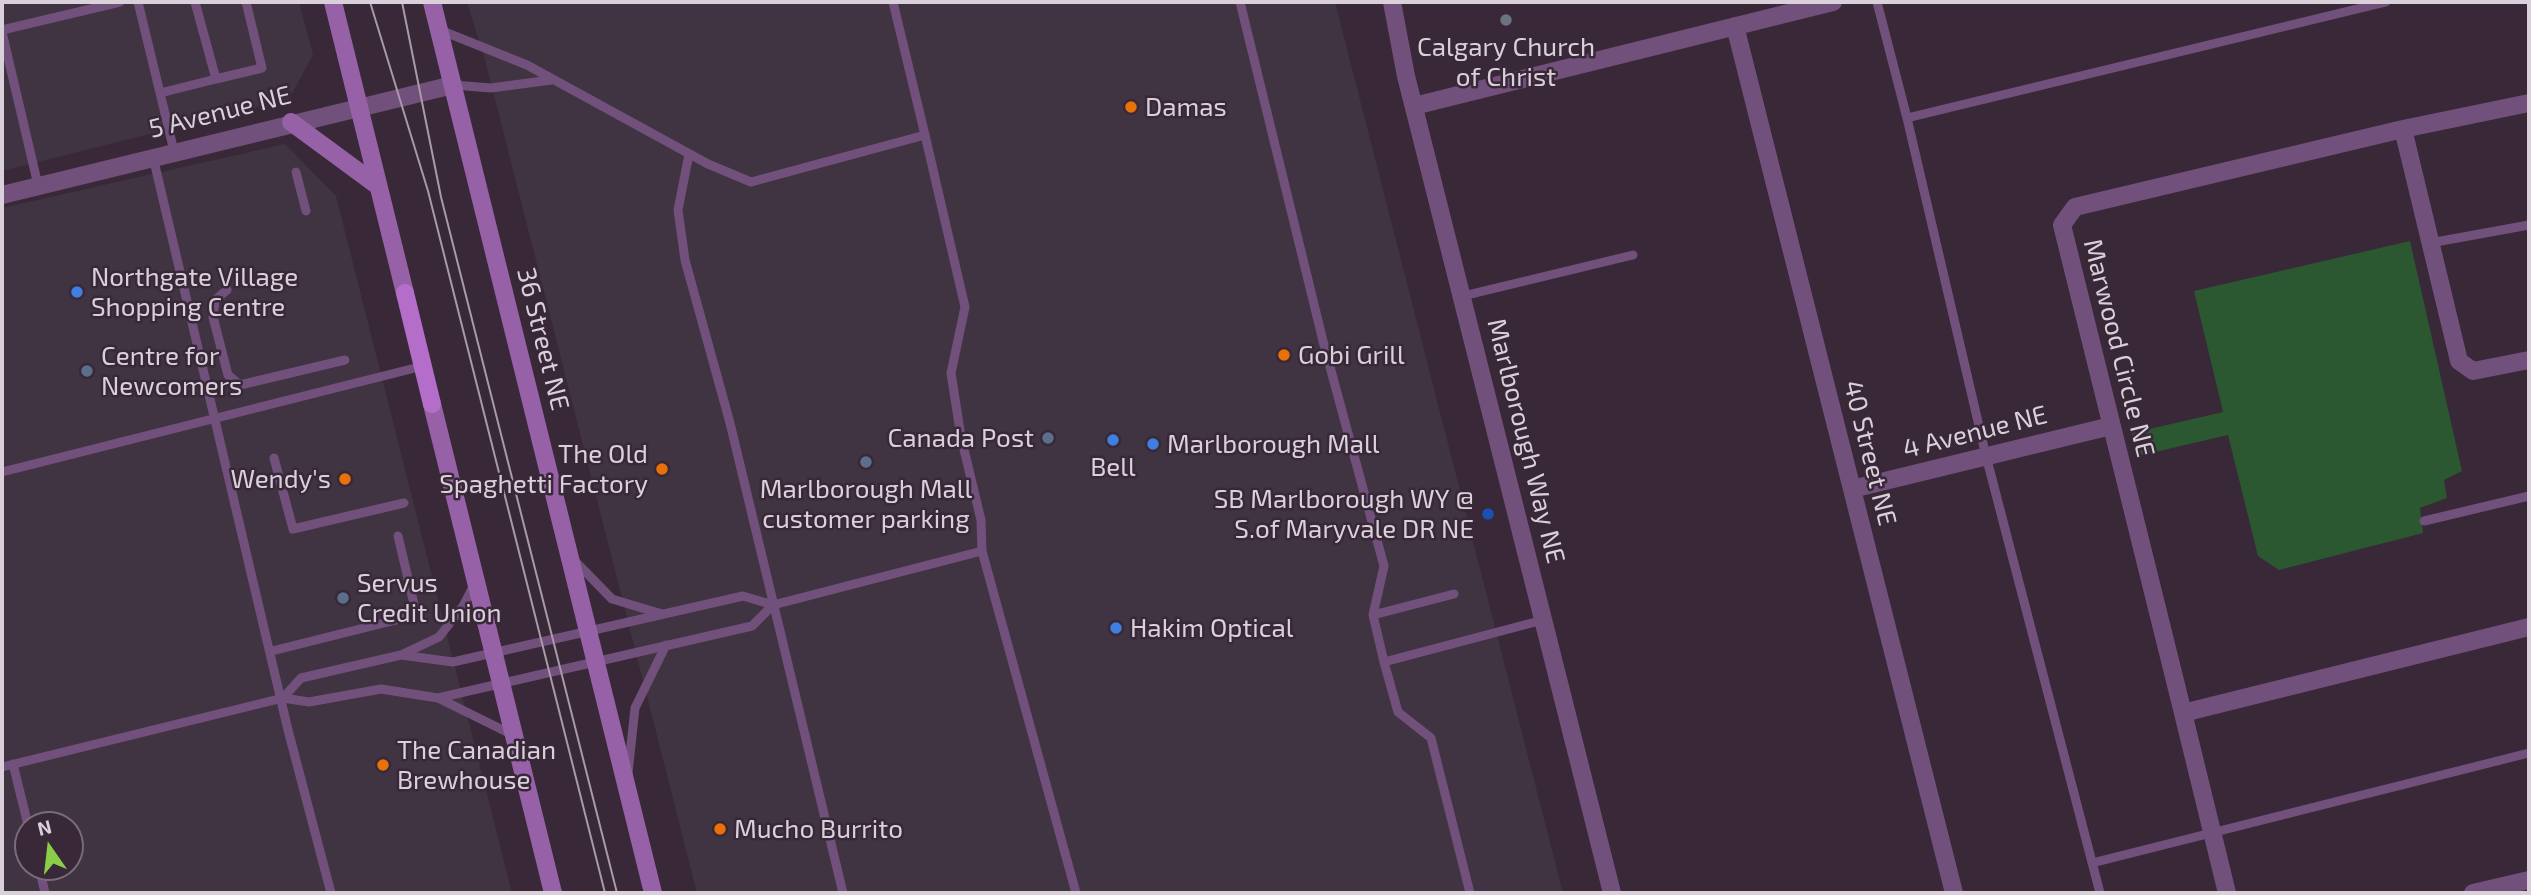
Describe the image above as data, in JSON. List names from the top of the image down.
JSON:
{
  "streets": {
    "main road": ["36 Street NE"],
    "street": [
      "5 Avenue NE",
      "Marwood Circle NE",
      "4 Avenue NE",
      "Marlborough Way NE",
      "40 Street NE"
    ]
  },
  "crossings": [
    ["5 Avenue NE", "36 Street NE"],
    ["Marwood Circle NE", "4 Avenue NE"],
    ["4 Avenue NE", "40 Street NE"]
  ],
  "places": [
    "Calgary Church of Christ",
    "Damas",
    "Northgate Village Shopping Centre",
    "Gobi Grill",
    "Centre for Newcomers",
    "Canada Post",
    "Bell",
    "Marlborough Mall",
    "Marlborough Mall customer parking",
    "The Old Spaghetti Factory",
    "Wendy's",
    "SB Marlborough WY @ S.of Maryvale DR NE",
    "Servus Credit Union",
    "Hakim Optical",
    "The Canadian Brewhouse",
    "Mucho Burrito"
  ],
  "north": "top"
}
